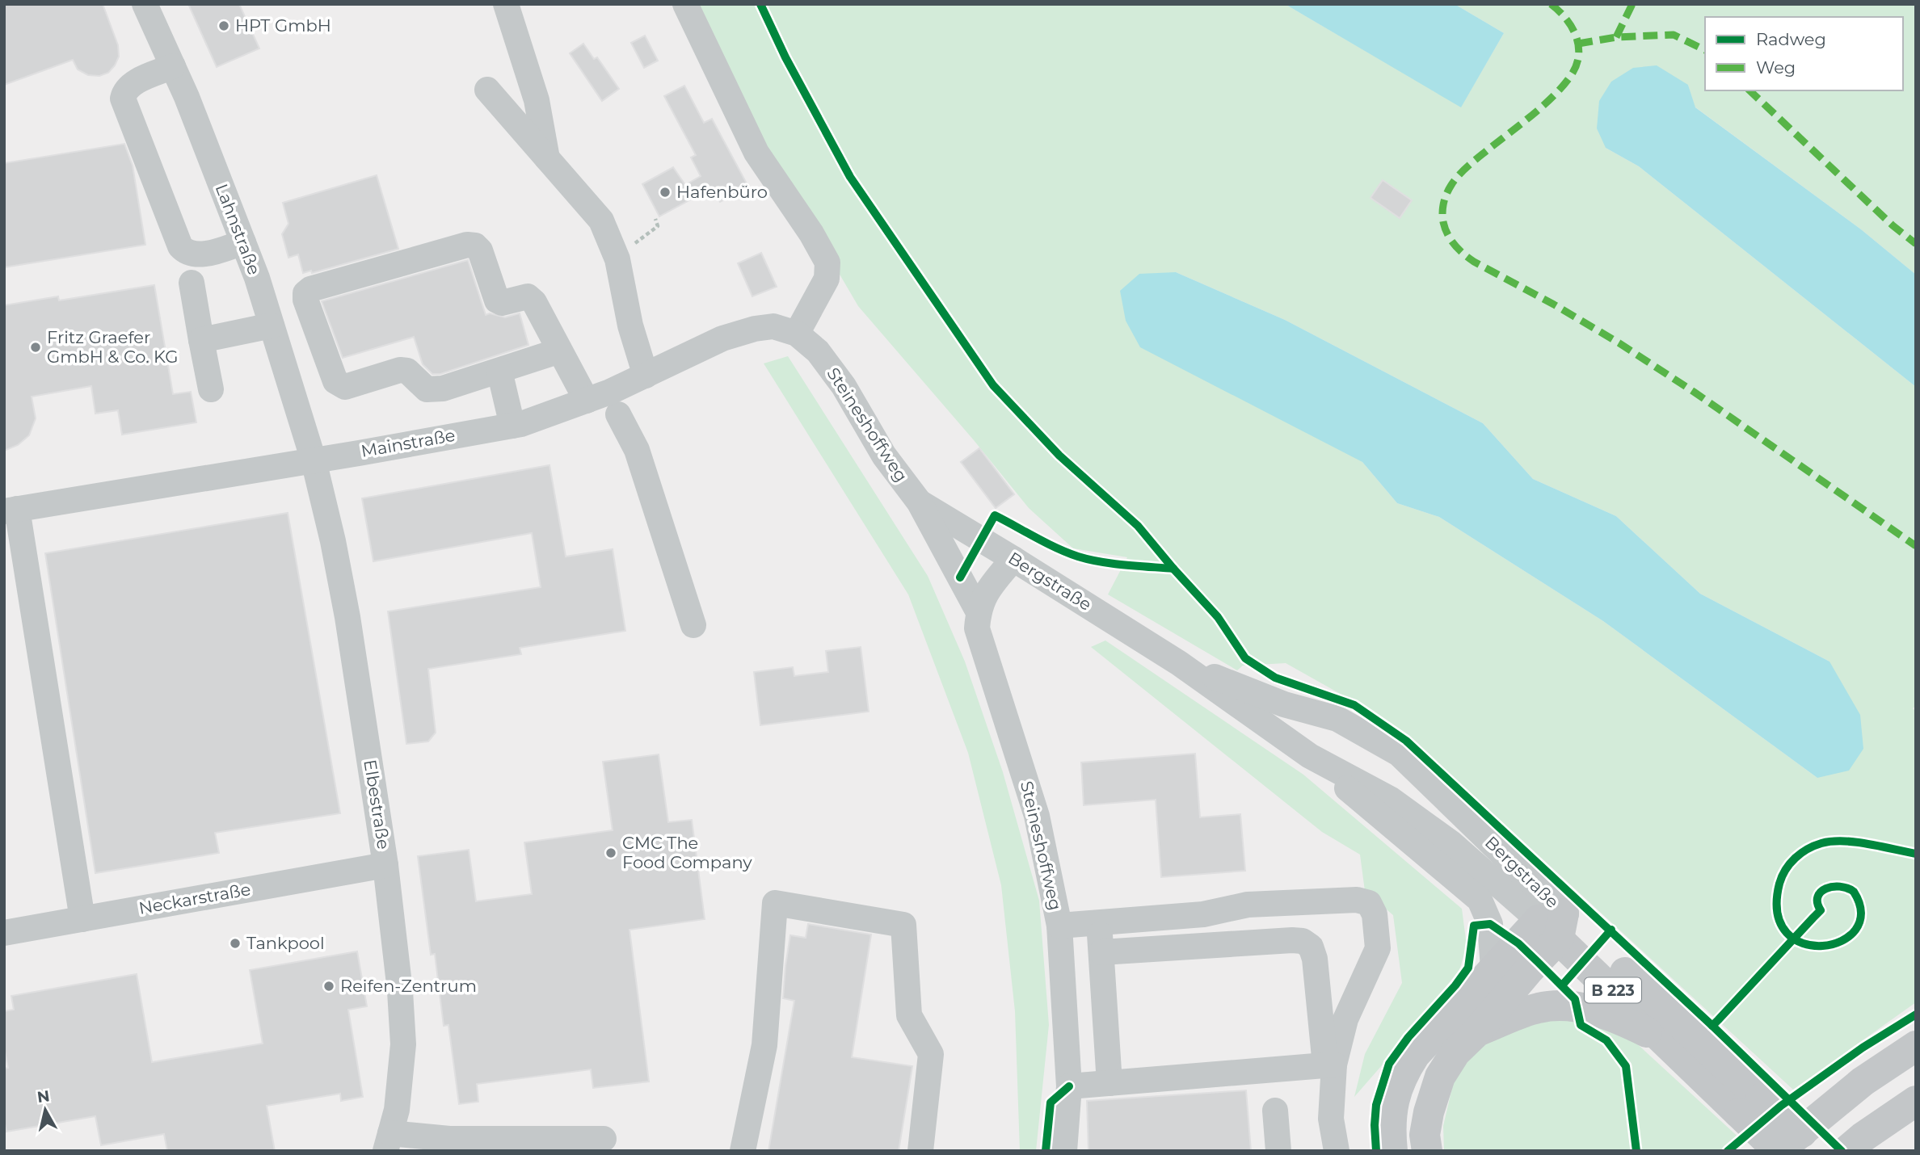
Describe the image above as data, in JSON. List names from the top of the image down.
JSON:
{
  "streets": {
    "main road": ["Bergstraße", "B 223"],
    "street": [
      "Lahnstraße",
      "Steineshoffweg",
      "Mainstraße",
      "Elbestraße",
      "Neckarstraße"
    ]
  },
  "crossings": [
    ["Lahnstraße", "Mainstraße"],
    ["Lahnstraße", "Elbestraße"],
    ["Steineshoffweg", "Mainstraße"],
    ["Steineshoffweg", "Bergstraße"],
    ["Mainstraße", "Elbestraße"],
    ["Bergstraße", "B 223"],
    ["Elbestraße", "Neckarstraße"]
  ],
  "places": [
    "HPT GmbH",
    "Hafenbüro",
    "Fritz Graefer GmbH & Co. KG",
    "CMC The Food Company",
    "Tankpool",
    "Reifen-Zentrum"
  ],
  "legend": ["Radweg", "Weg"],
  "north": "top"
}
